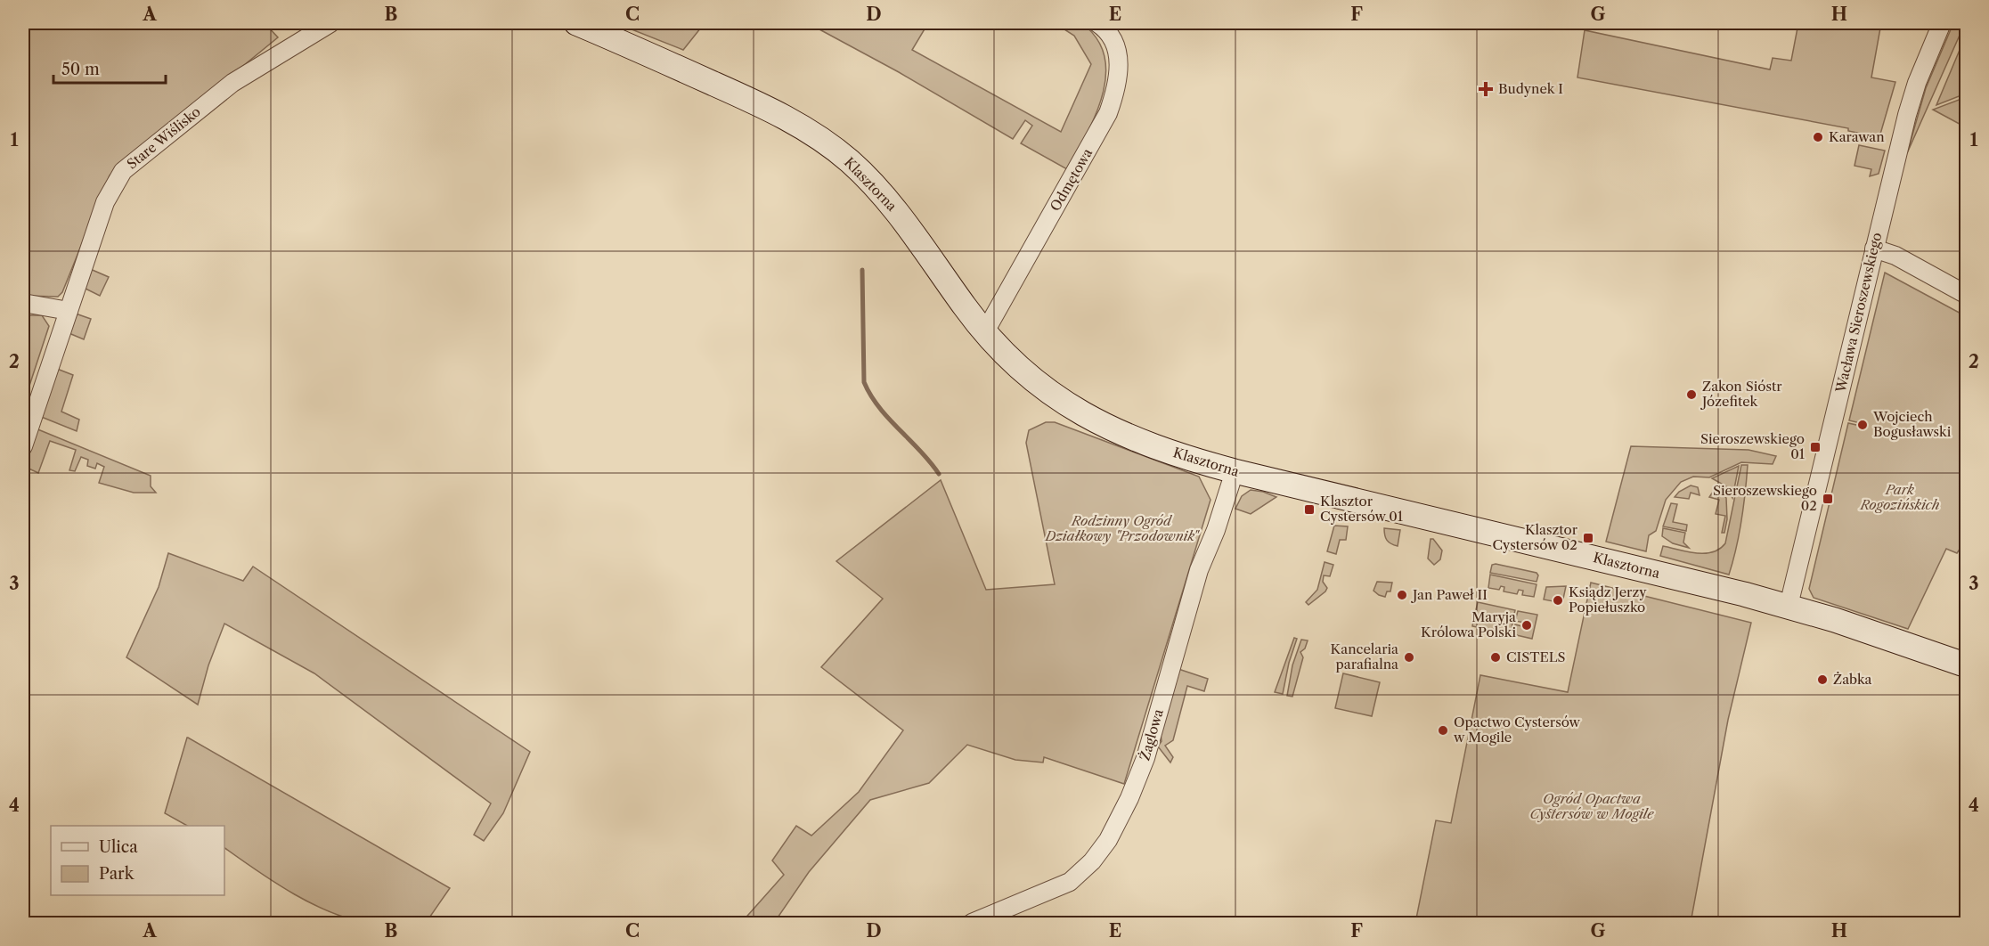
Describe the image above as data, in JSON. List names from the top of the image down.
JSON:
{
  "streets": {
    "street": [
      "Stare Wiślisko",
      "Odmętowa",
      "Klasztorna",
      "Wacława Sieroszewskiego",
      "Żaglowa"
    ]
  },
  "crossings": [
    ["Odmętowa", "Klasztorna"],
    ["Klasztorna", "Wacława Sieroszewskiego"],
    ["Klasztorna", "Żaglowa"]
  ],
  "parks": ["Park Rogozińskich", "Rodzinny Ogród Działkowy \"Przodownik\"", "Ogród Opactwa Cystersów w Mogile"],
  "places": {
    "health": ["Budynek I"],
    "other": [
      "Karawan",
      "Zakon Sióstr Józefitek",
      "Wojciech Bogusławski",
      "Jan Paweł II",
      "Ksiądz Jerzy Popiełuszko",
      "Maryja Królowa Polski",
      "Kancelaria parafialna",
      "CISTELS",
      "Żabka",
      "Opactwo Cystersów w Mogile"
    ],
    "transit": [
      "Sieroszewskiego 01",
      "Sieroszewskiego 02",
      "Klasztor Cystersów 01",
      "Klasztor Cystersów 02"
    ]
  },
  "legend": ["Ulica", "Park"],
  "scale_bar": "50 m",
  "grid": {
    "columns": [
      "A",
      "B",
      "C",
      "D",
      "E",
      "F",
      "G",
      "H"
    ],
    "rows": [
      "1",
      "2",
      "3",
      "4"
    ]
  }
}
